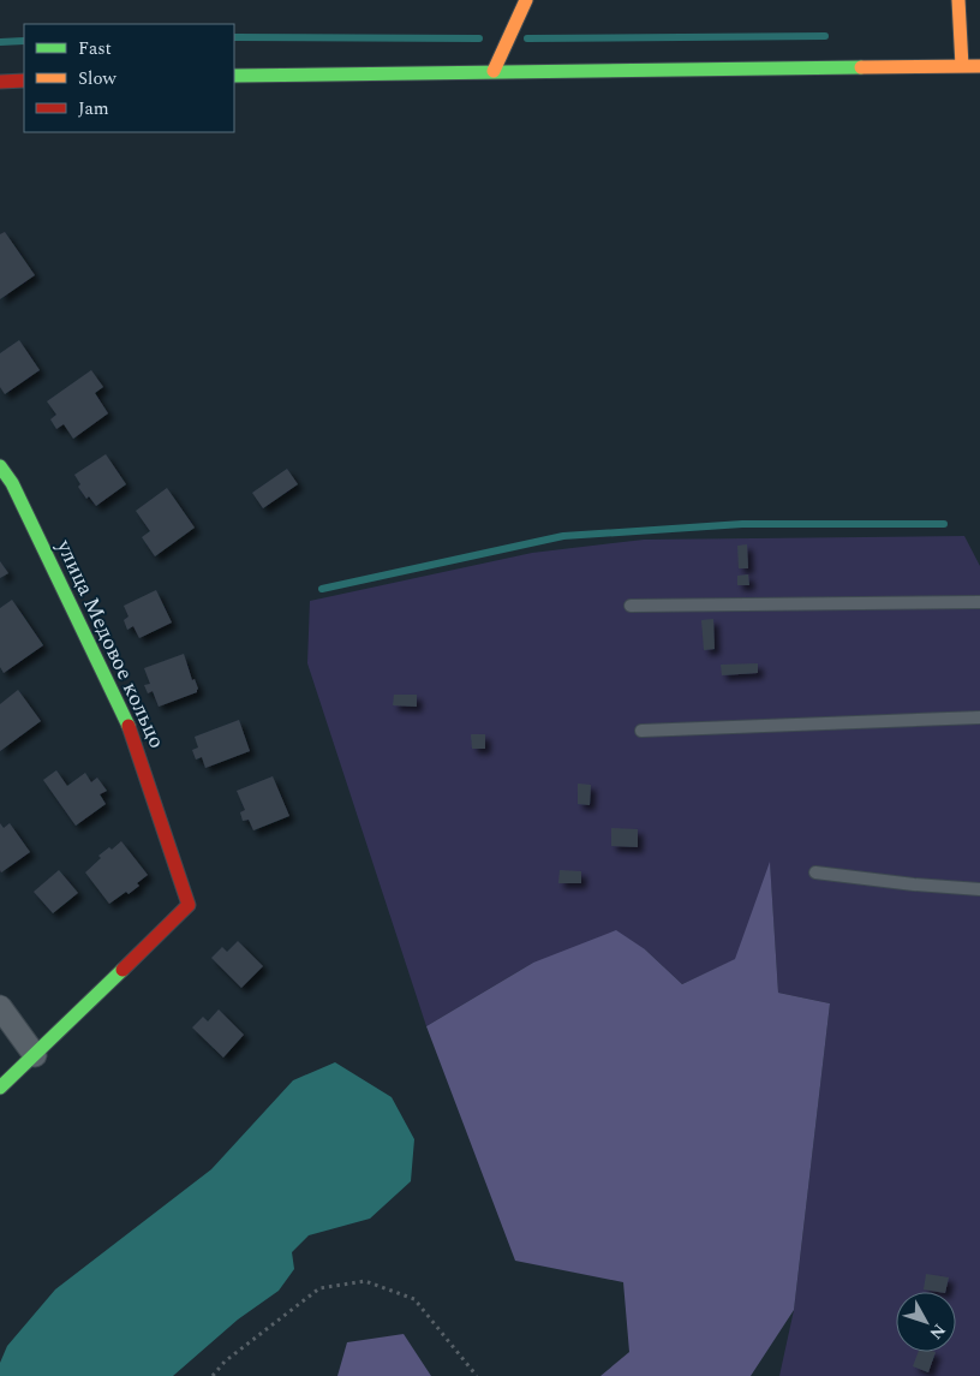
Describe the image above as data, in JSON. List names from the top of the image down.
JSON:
{
  "streets": {
    "street": ["улица Медовое кольцо"]
  },
  "legend": ["Fast", "Slow", "Jam"],
  "north": "bottom right"
}
